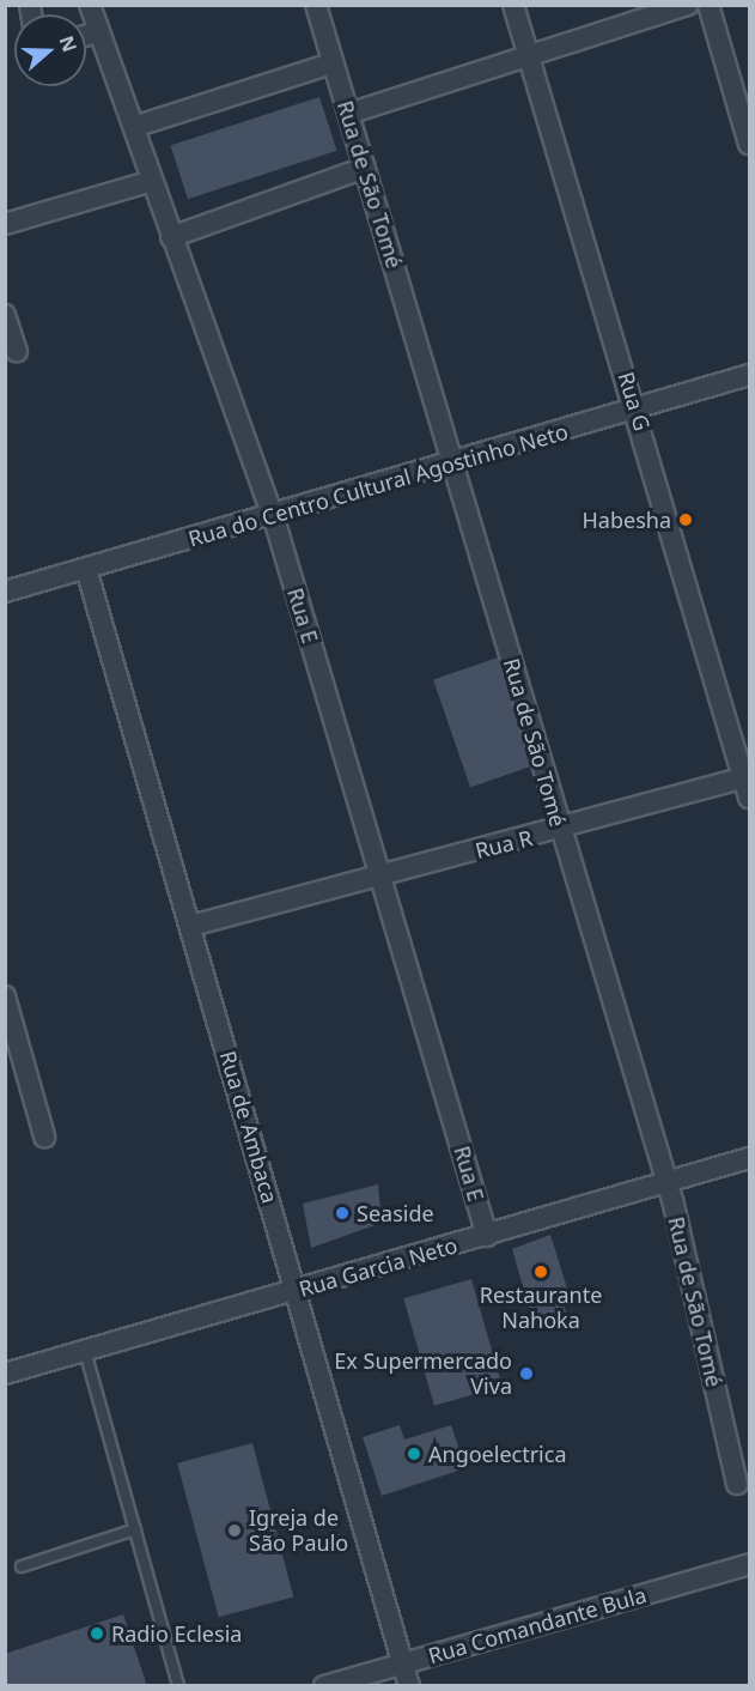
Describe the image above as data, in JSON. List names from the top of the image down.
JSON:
{
  "streets": {
    "street": [
      "Rua de São Tomé",
      "Rua G",
      "Rua do Centro Cultural Agostinho Neto",
      "Rua E",
      "Rua R",
      "Rua de Ambaca",
      "Rua Garcia Neto",
      "Rua Comandante Bula"
    ]
  },
  "crossings": [
    ["Rua de São Tomé", "Rua do Centro Cultural Agostinho Neto"],
    ["Rua de São Tomé", "Rua R"],
    ["Rua de São Tomé", "Rua Garcia Neto"],
    ["Rua G", "Rua do Centro Cultural Agostinho Neto"],
    ["Rua G", "Rua R"],
    ["Rua do Centro Cultural Agostinho Neto", "Rua E"],
    ["Rua do Centro Cultural Agostinho Neto", "Rua de Ambaca"],
    ["Rua E", "Rua R"],
    ["Rua E", "Rua Garcia Neto"],
    ["Rua R", "Rua de Ambaca"],
    ["Rua de Ambaca", "Rua Garcia Neto"],
    ["Rua de Ambaca", "Rua Comandante Bula"]
  ],
  "places": [
    "Habesha",
    "Seaside",
    "Restaurante Nahoka",
    "Ex Supermercado Viva",
    "Angoelectrica",
    "Igreja de São Paulo",
    "Radio Eclesia"
  ],
  "north": "right"
}
